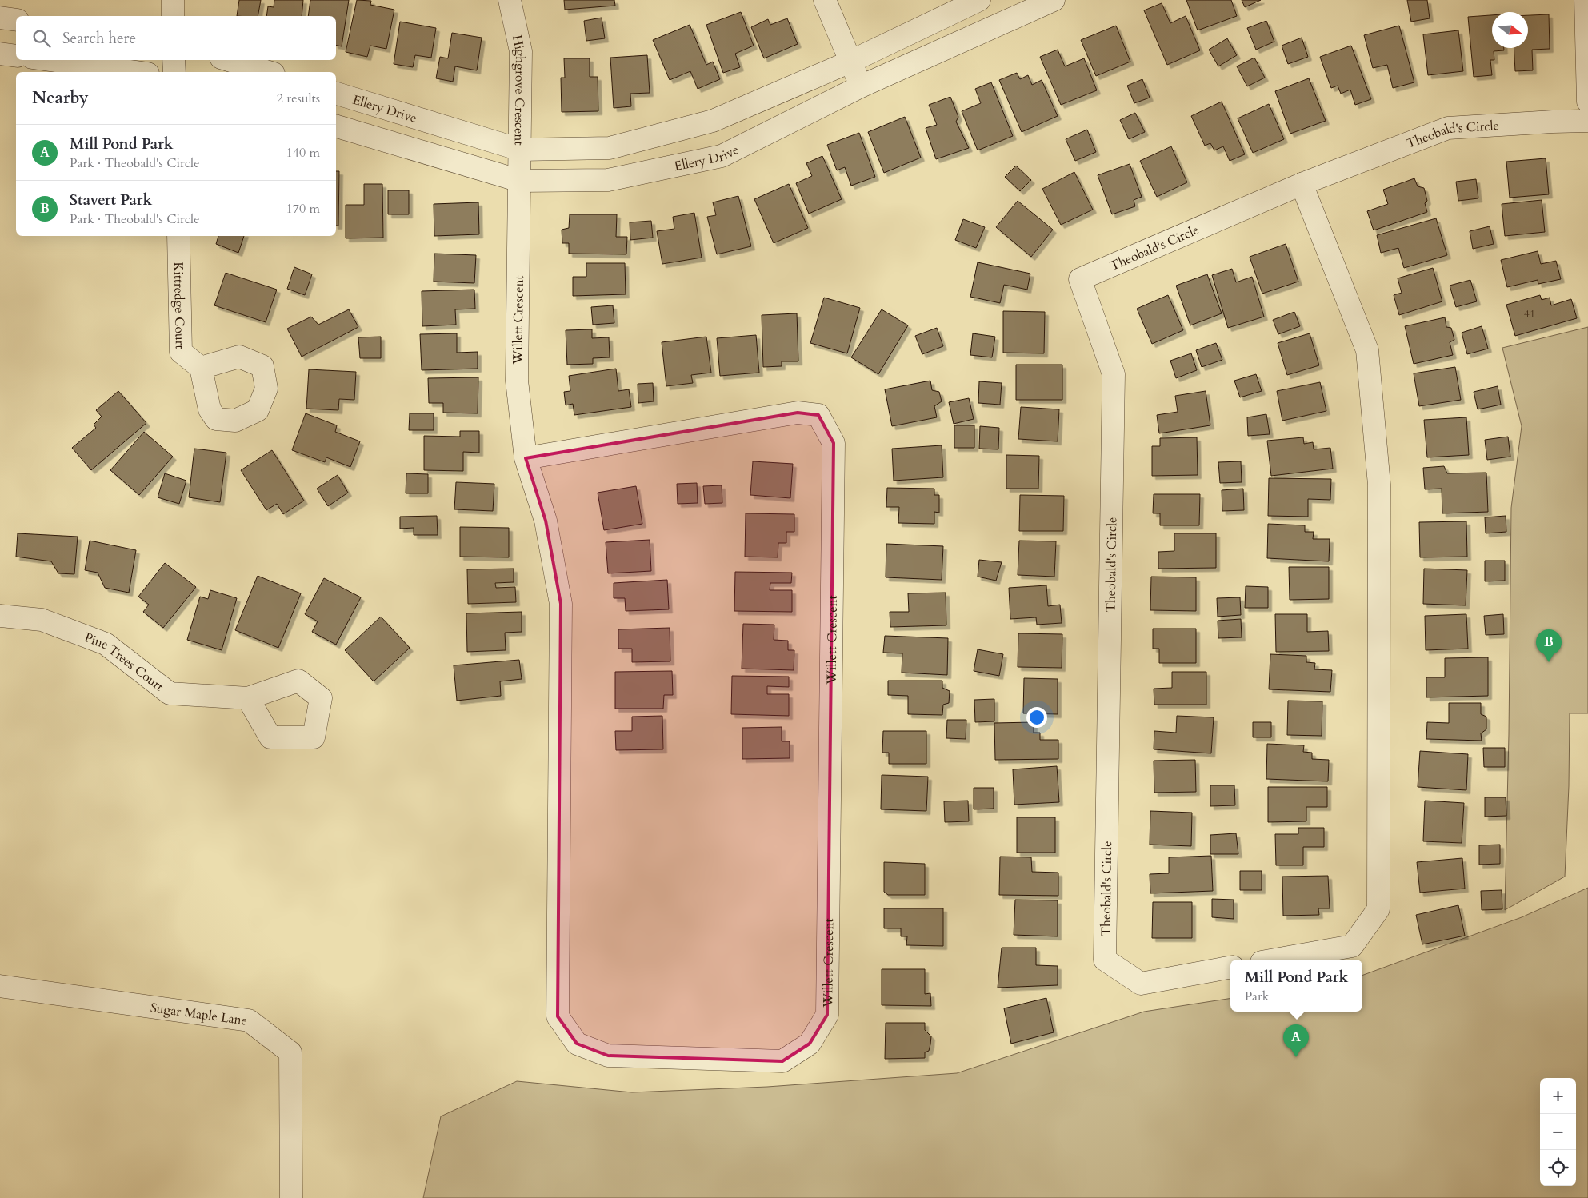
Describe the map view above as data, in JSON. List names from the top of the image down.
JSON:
{
  "streets": {
    "street": [
      "Highgrove Crescent",
      "Ellery Drive",
      "Theobald's Circle",
      "Kittredge Court",
      "Willett Crescent",
      "Pine Trees Court",
      "Sugar Maple Lane"
    ]
  },
  "crossings": [
    ["Highgrove Crescent", "Ellery Drive"],
    ["Highgrove Crescent", "Willett Crescent"],
    ["Ellery Drive", "Willett Crescent"]
  ],
  "house_numbers": ["41"],
  "north": "right",
  "page": {
    "search": "Search here",
    "heading": ["Nearby", "2 results"],
    "list": [
      {
        "mark": "A",
        "name": "Mill Pond Park",
        "note": "Park · Theobald's Circle",
        "value": "140 m"
      },
      {
        "mark": "B",
        "name": "Stavert Park",
        "note": "Park · Theobald's Circle",
        "value": "170 m"
      }
    ],
    "pins": ["B", "A"],
    "popup": ["Mill Pond Park", "Park"],
    "map_buttons": ["+", "−"]
  }
}
